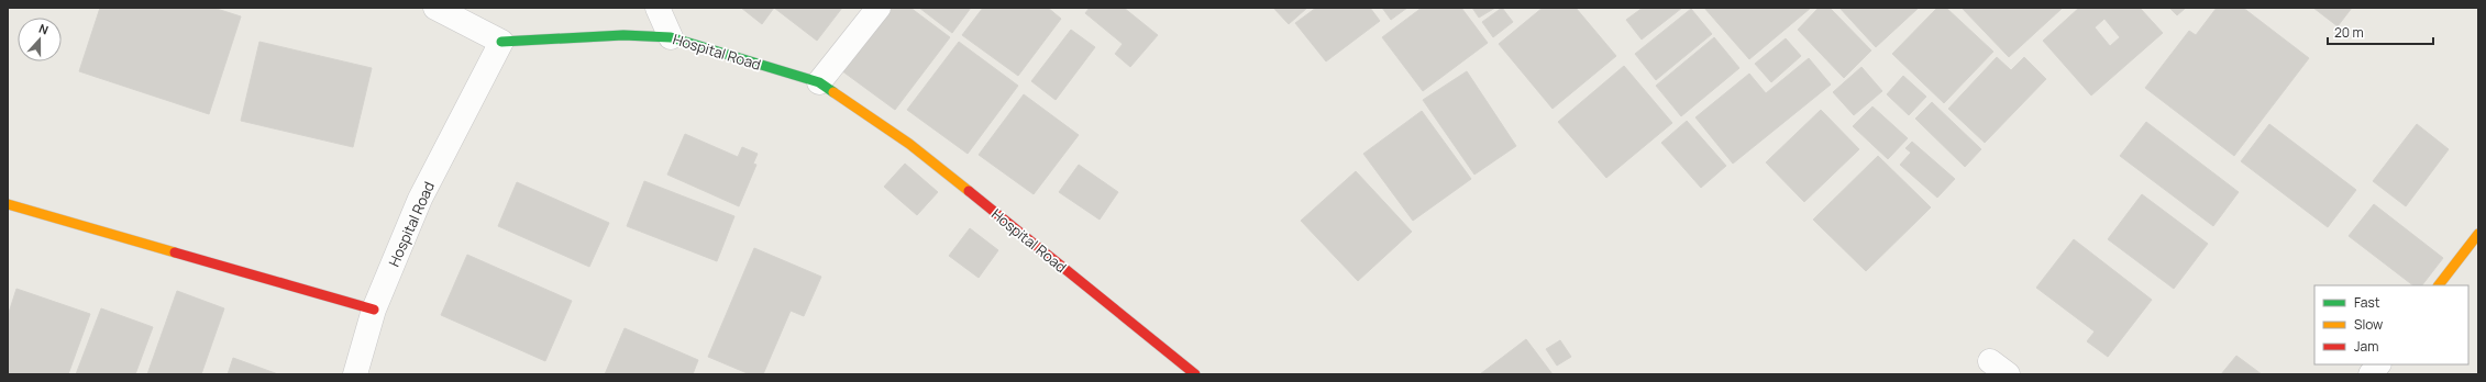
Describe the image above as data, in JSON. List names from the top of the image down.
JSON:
{
  "streets": {
    "street": ["Hospital Road"]
  },
  "legend": ["Fast", "Slow", "Jam"],
  "scale_bar": "20 m",
  "north": "top"
}
